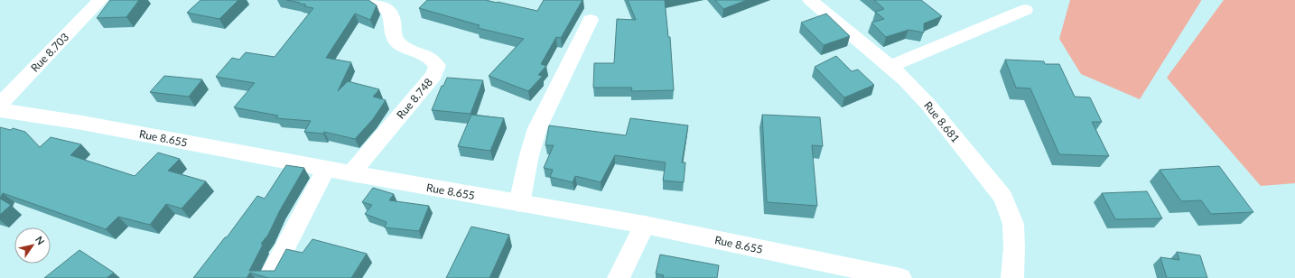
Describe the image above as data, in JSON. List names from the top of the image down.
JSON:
{
  "streets": {
    "street": [
      "Rue 8.703",
      "Rue 8.748",
      "Rue 8.681",
      "Rue 8.655"
    ]
  },
  "crossings": [
    ["Rue 8.748", "Rue 8.655"]
  ],
  "north": "top right"
}
